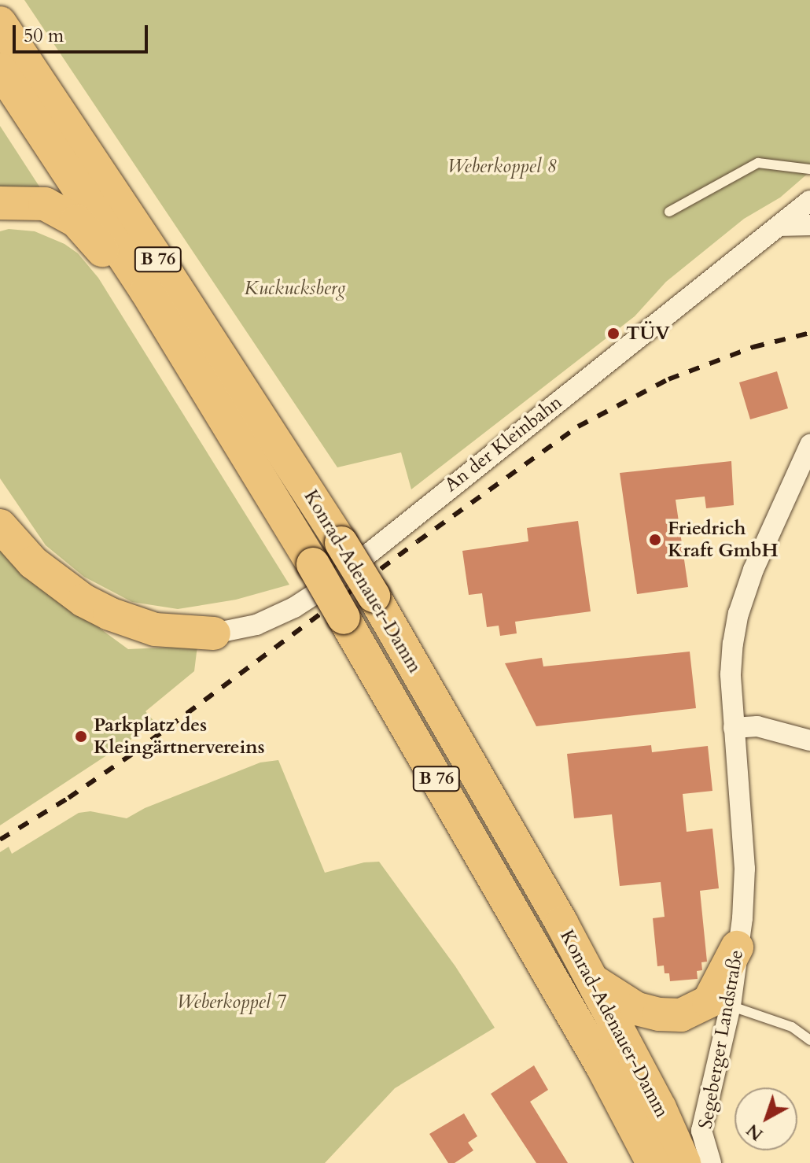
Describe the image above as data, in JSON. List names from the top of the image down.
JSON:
{
  "streets": {
    "highway": ["B 76", "Konrad-Adenauer-Damm"],
    "street": ["An der Kleinbahn", "Segeberger Landstraße"]
  },
  "crossings": [
    ["B 76", "Konrad-Adenauer-Damm"]
  ],
  "parks": ["Weberkoppel 8", "Kuckucksberg", "Weberkoppel 7"],
  "places": ["TÜV", "Friedrich Kraft GmbH", "Parkplatz des Kleingärtnervereins"],
  "scale_bar": "50 m",
  "north": "bottom left"
}
